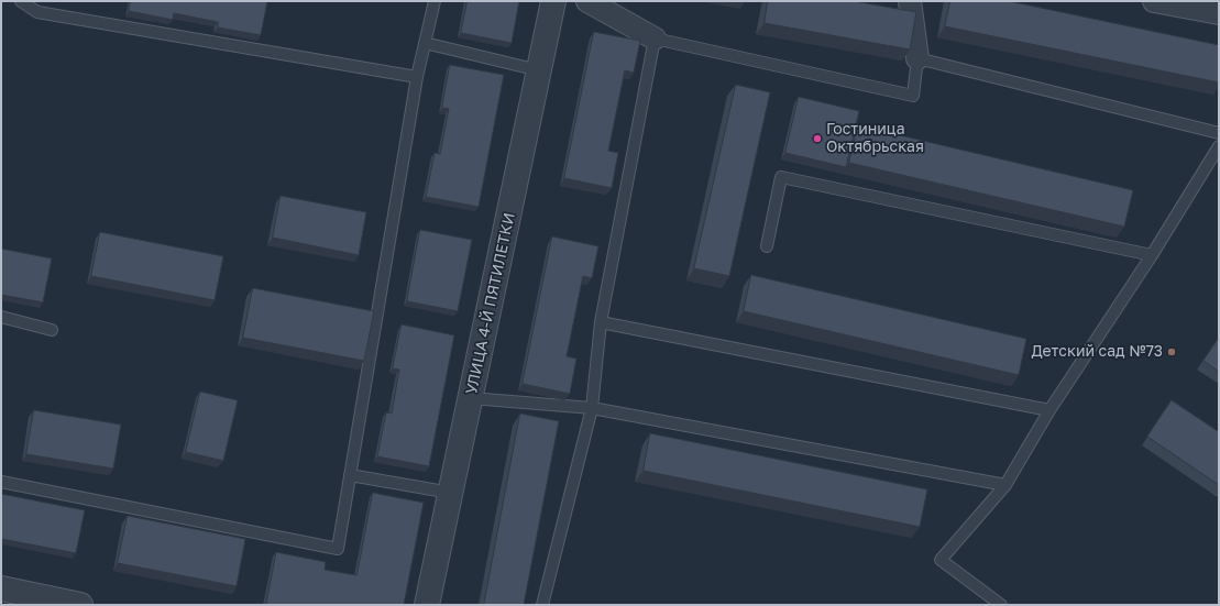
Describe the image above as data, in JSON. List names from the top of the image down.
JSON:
{
  "streets": {
    "street": ["УЛИЦА 4-Й ПЯТИЛЕТКИ"]
  },
  "places": ["Гостиница Октябрьская", "Детский сад №73"]
}
